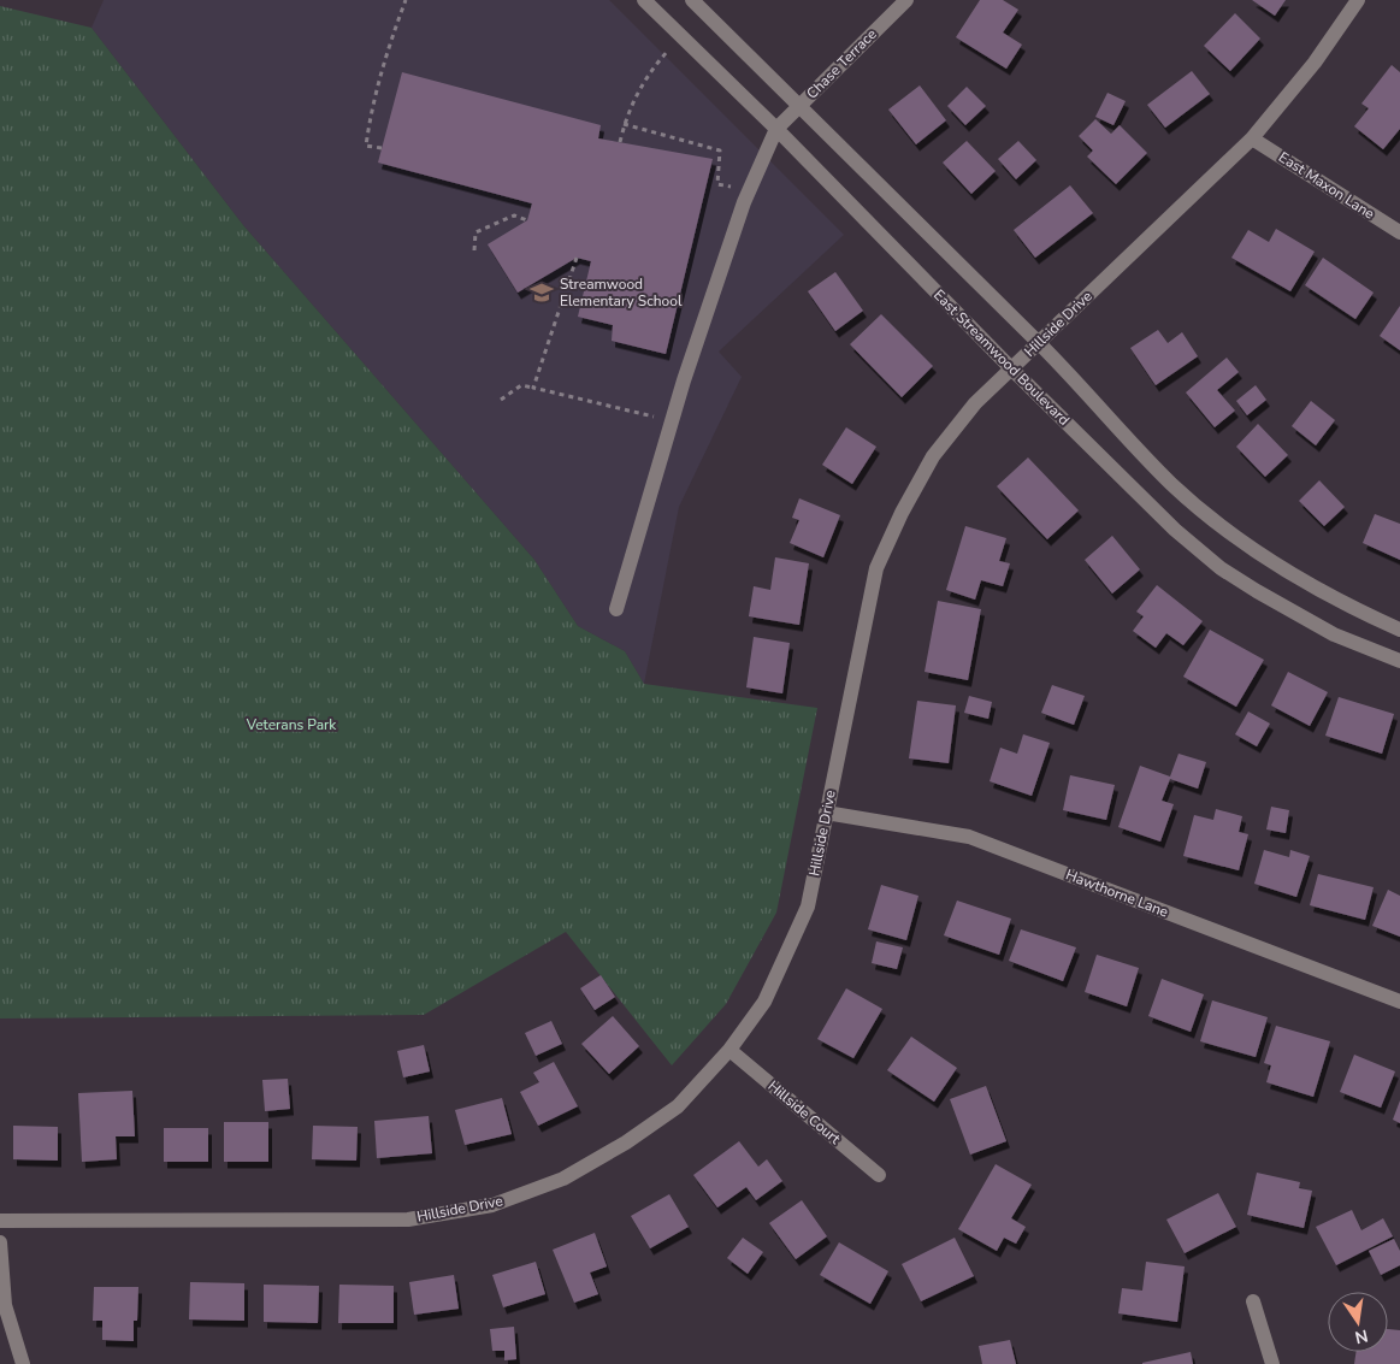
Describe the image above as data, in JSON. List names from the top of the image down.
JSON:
{
  "streets": {
    "street": [
      "Chase Terrace",
      "East Maxon Lane",
      "Hillside Drive",
      "East Streamwood Boulevard",
      "Hawthorne Lane",
      "Hillside Court"
    ]
  },
  "crossings": [
    ["Chase Terrace", "East Streamwood Boulevard"],
    ["East Maxon Lane", "Hillside Drive"],
    ["Hillside Drive", "East Streamwood Boulevard"],
    ["Hillside Drive", "Hawthorne Lane"],
    ["Hillside Drive", "Hillside Court"]
  ],
  "parks": ["Veterans Park"],
  "places": {
    "school or university": ["Streamwood Elementary School"]
  },
  "north": "bottom"
}
